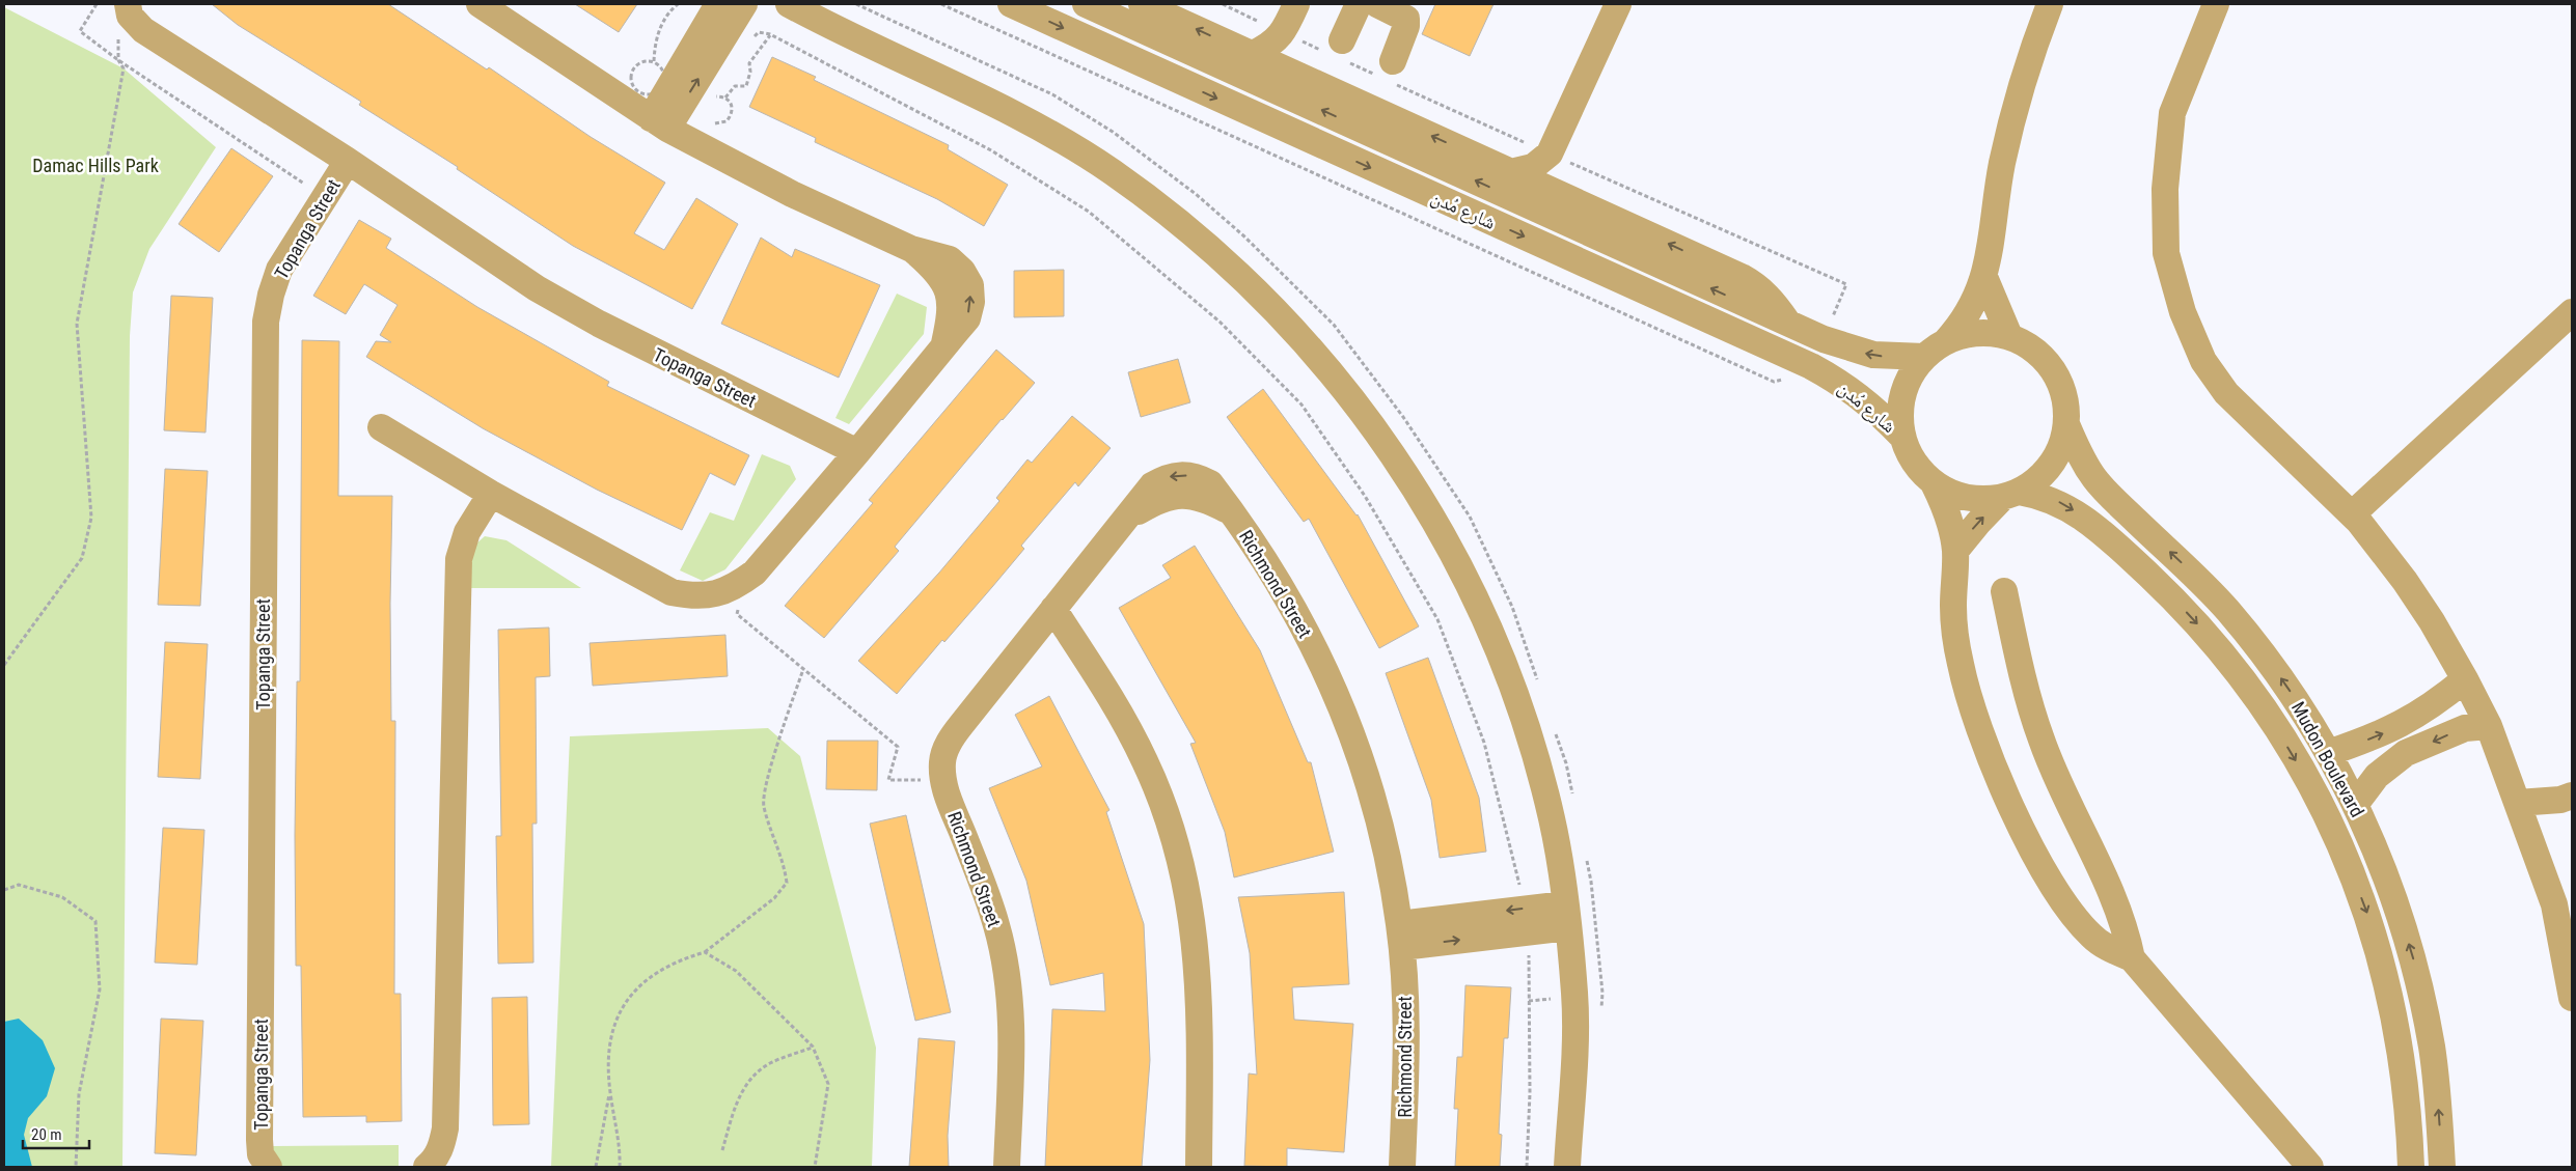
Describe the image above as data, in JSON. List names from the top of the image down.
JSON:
{
  "streets": {
    "street": [
      "شارع مُدن",
      "Topanga Street",
      "Richmond Street",
      "Mudon Boulevard"
    ]
  },
  "crossings": [
    ["شارع مُدن", "Mudon Boulevard"]
  ],
  "parks": ["Damac Hills Park"],
  "scale_bar": "20 m"
}
